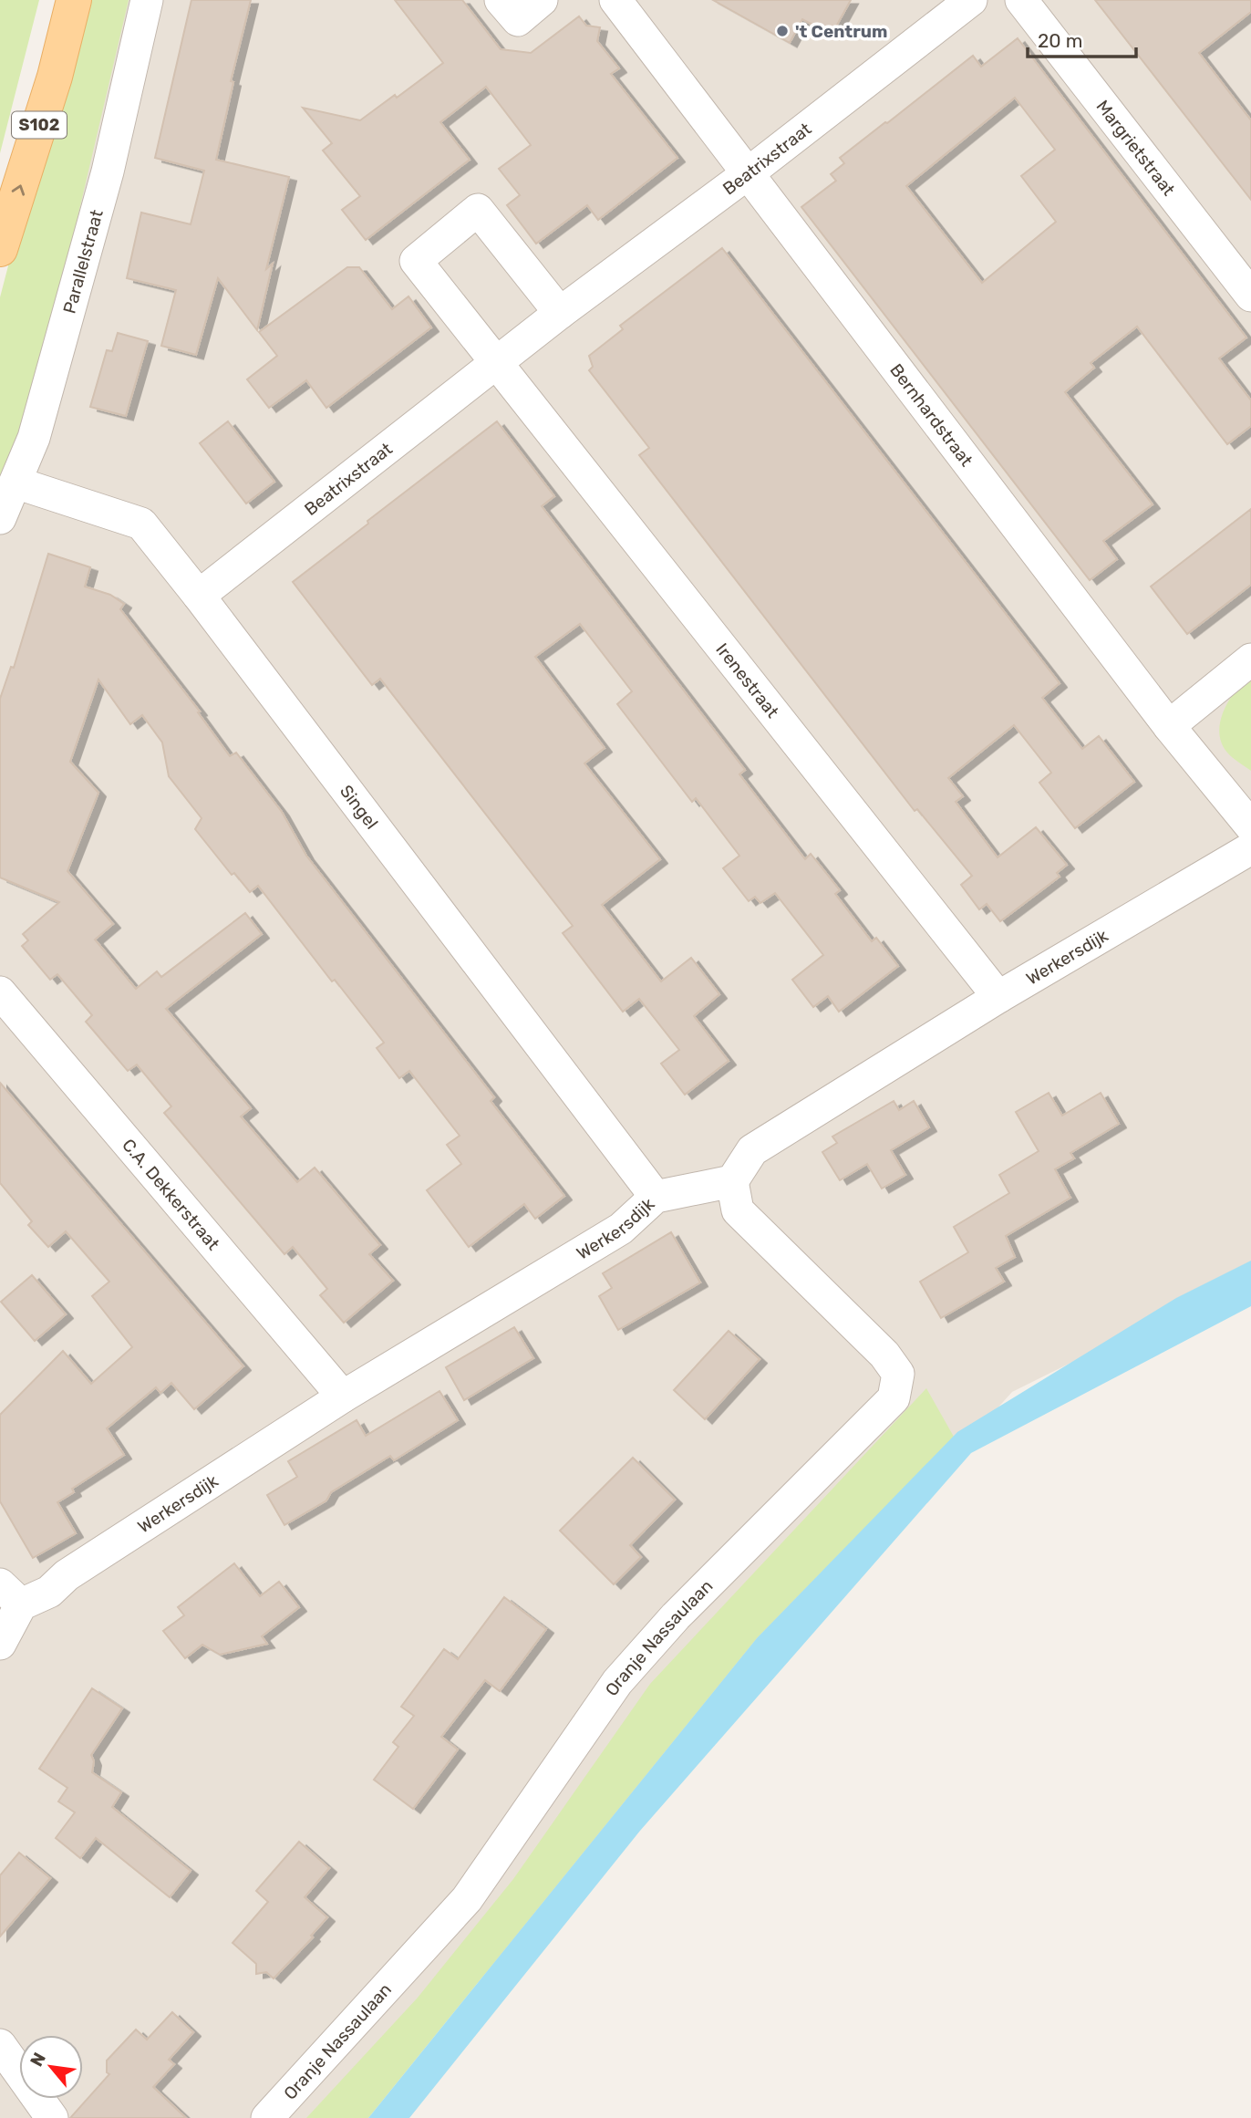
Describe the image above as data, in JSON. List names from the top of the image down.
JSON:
{
  "streets": {
    "main road": ["S102"],
    "street": [
      "Margrietstraat",
      "Beatrixstraat",
      "Parallelstraat",
      "Bernhardstraat",
      "Irenestraat",
      "Singel",
      "Werkersdijk",
      "C.A. Dekkerstraat",
      "Oranje Nassaulaan"
    ]
  },
  "crossings": [
    ["Beatrixstraat", "Bernhardstraat"],
    ["Beatrixstraat", "Irenestraat"],
    ["Beatrixstraat", "Singel"],
    ["Parallelstraat", "Singel"],
    ["Irenestraat", "Werkersdijk"],
    ["Singel", "Werkersdijk"],
    ["Werkersdijk", "C.A. Dekkerstraat"],
    ["Werkersdijk", "Oranje Nassaulaan"]
  ],
  "places": ["'t Centrum"],
  "scale_bar": "20 m",
  "north": "top left"
}
